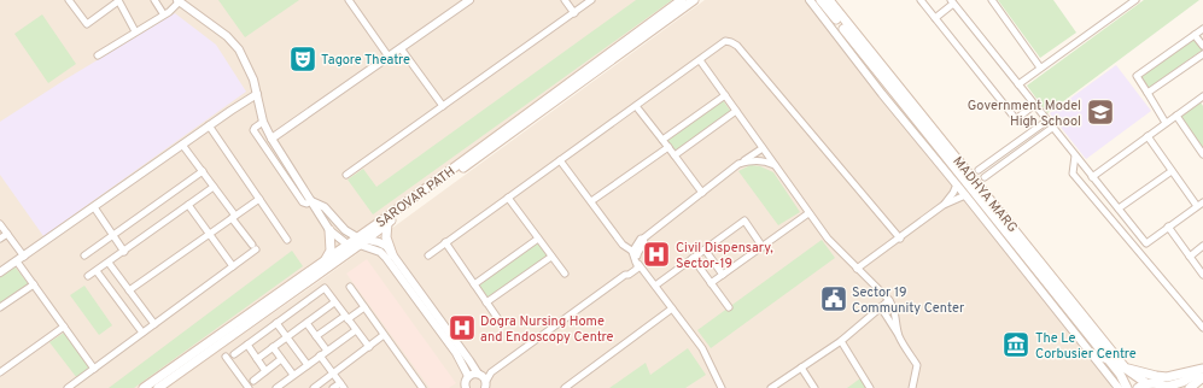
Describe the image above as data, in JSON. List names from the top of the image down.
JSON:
{
  "streets": {
    "main road": ["MADHYA MARG", "SAROVAR PATH"]
  },
  "places": {
    "theatre": ["Tagore Theatre"],
    "school or university": ["Government Model High School"],
    "hospital": ["Civil Dispensary, Sector-19", "Dogra Nursing Home and Endoscopy Centre"],
    "public building": ["Sector 19 Community Center"],
    "museum": ["The Le Corbusier Centre"]
  }
}
